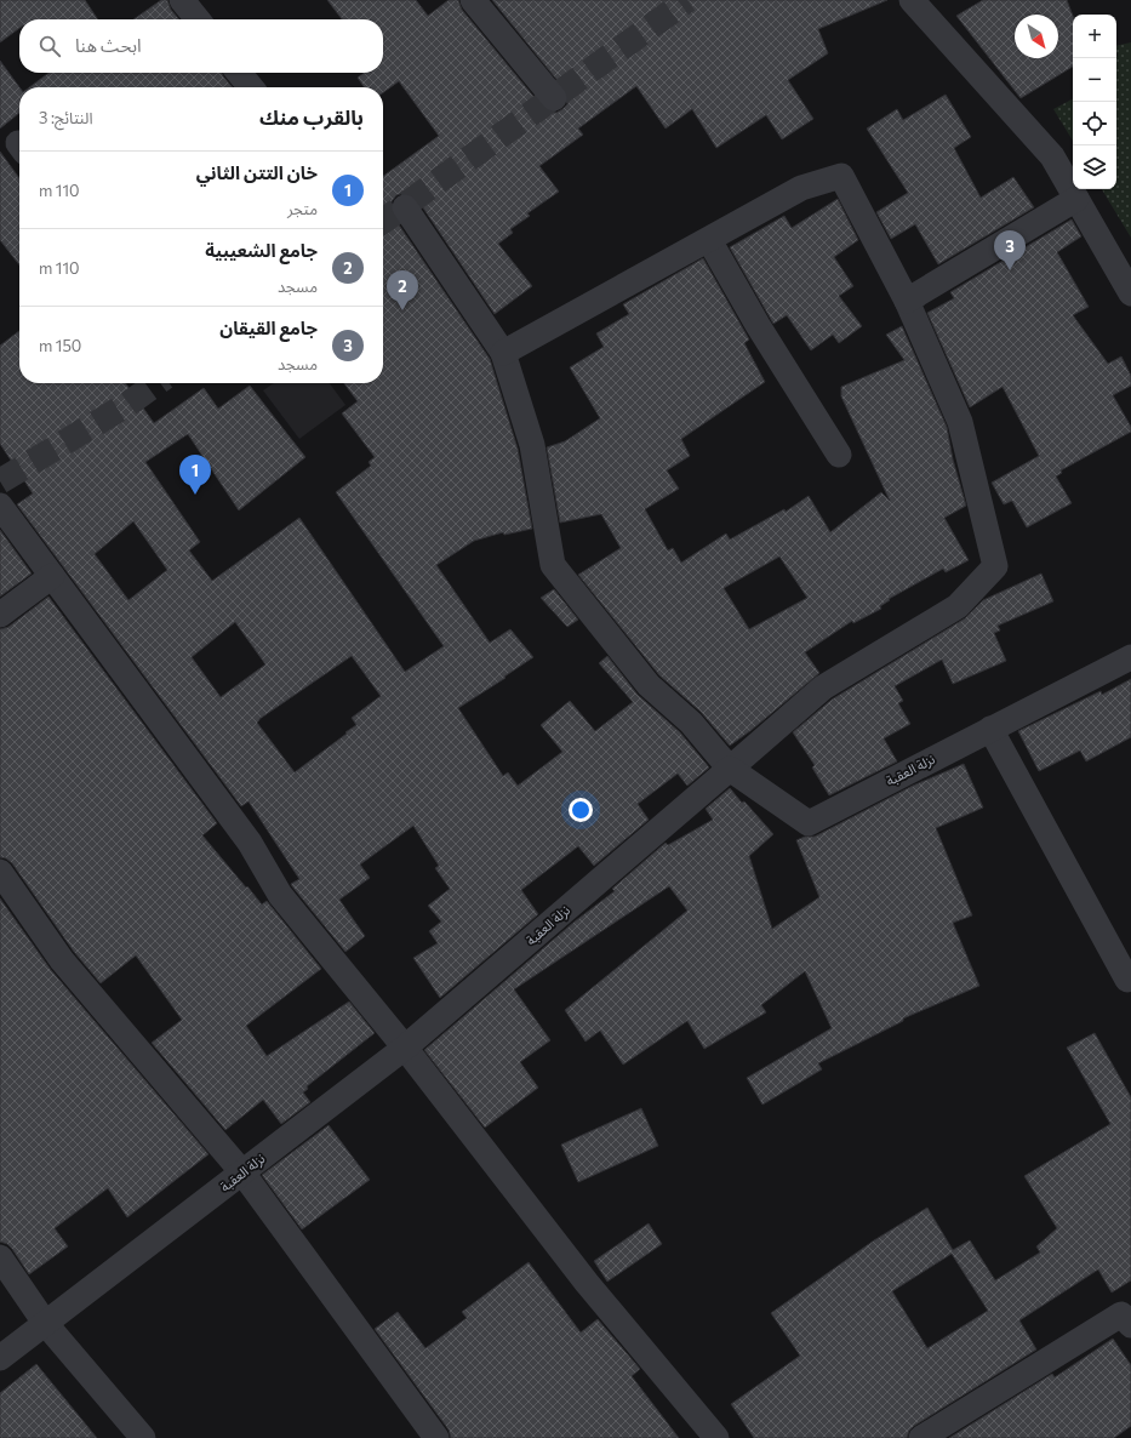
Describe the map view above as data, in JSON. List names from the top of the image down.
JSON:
{
  "streets": {
    "street": ["نزلة العقبة"]
  },
  "north": "bottom right",
  "page": {
    "map_buttons": ["+", "−"],
    "search": "ابحث هنا",
    "heading": ["بالقرب منك", "النتائج: 3"],
    "list": [
      {
        "mark": "1",
        "name": "خان التتن الثاني",
        "note": "متجر",
        "value": "110 m"
      },
      {
        "mark": "2",
        "name": "جامع الشعيبية",
        "note": "مسجد",
        "value": "110 m"
      },
      {
        "mark": "3",
        "name": "جامع القيقان",
        "note": "مسجد",
        "value": "150 m"
      }
    ],
    "pins": ["3", "2", "1"]
  }
}
